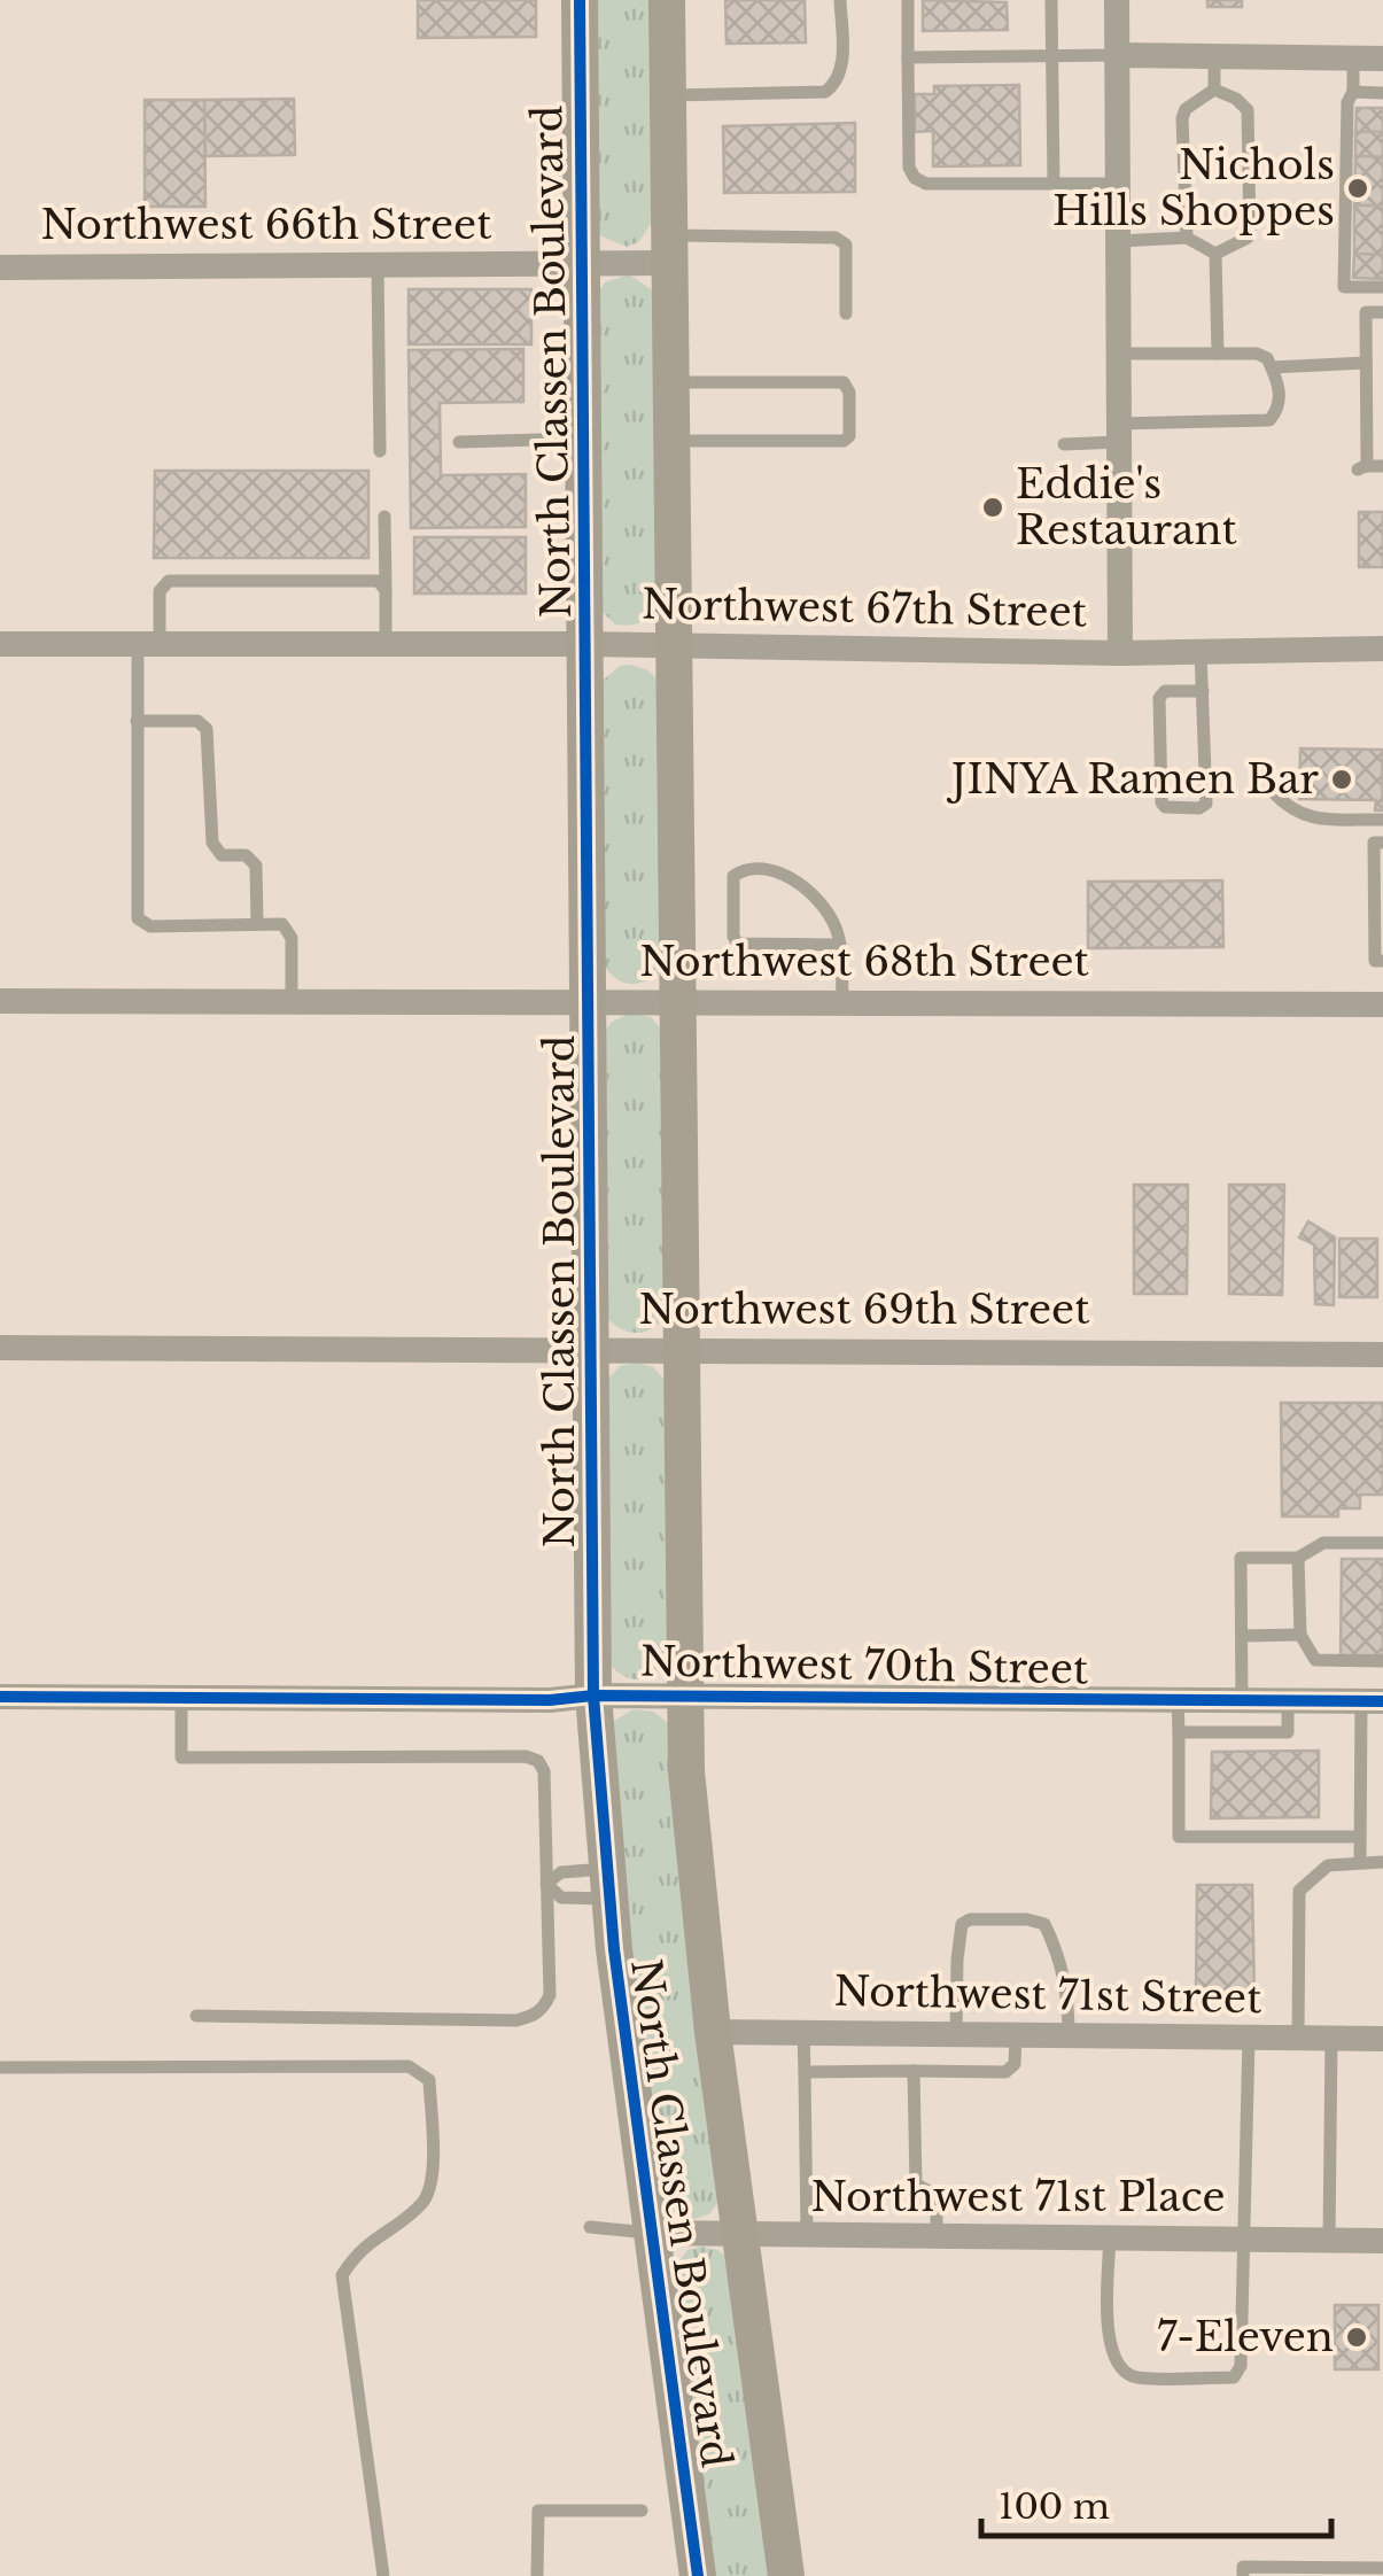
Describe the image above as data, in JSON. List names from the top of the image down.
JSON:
{
  "streets": {
    "street": [
      "Northwest 66th Street",
      "North Classen Boulevard",
      "Northwest 67th Street",
      "Northwest 68th Street",
      "Northwest 69th Street",
      "Northwest 70th Street",
      "Northwest 71st Street",
      "Northwest 71st Place"
    ]
  },
  "crossings": [
    ["Northwest 66th Street", "North Classen Boulevard"],
    ["North Classen Boulevard", "Northwest 67th Street"],
    ["North Classen Boulevard", "Northwest 68th Street"],
    ["North Classen Boulevard", "Northwest 69th Street"],
    ["North Classen Boulevard", "Northwest 70th Street"],
    ["North Classen Boulevard", "Northwest 71st Street"],
    ["North Classen Boulevard", "Northwest 71st Place"]
  ],
  "places": [
    "Nichols Hills Shoppes",
    "Eddie's Restaurant",
    "JINYA Ramen Bar",
    "7-Eleven"
  ],
  "scale_bar": "100 m"
}
